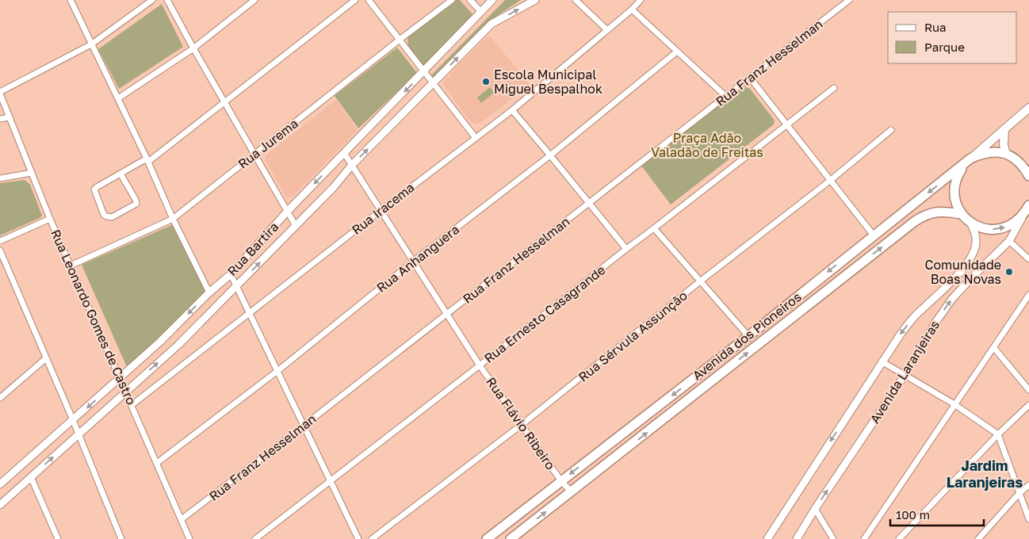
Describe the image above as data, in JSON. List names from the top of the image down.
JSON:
{
  "streets": {
    "main road": ["Avenida dos Pioneiros"],
    "street": [
      "Rua Franz Hesselman",
      "Rua Jurema",
      "Rua Iracema",
      "Rua Bartira",
      "Rua Anhanguera",
      "Rua Ernesto Casagrande",
      "Rua Leonardo Gomes de Castro",
      "Rua Sérvula Assunção",
      "Avenida Laranjeiras",
      "Rua Flávio Ribeiro"
    ]
  },
  "crossings": [
    ["Rua Franz Hesselman", "Rua Leonardo Gomes de Castro"],
    ["Rua Franz Hesselman", "Rua Flávio Ribeiro"],
    ["Rua Jurema", "Rua Leonardo Gomes de Castro"],
    ["Rua Iracema", "Rua Leonardo Gomes de Castro"],
    ["Rua Iracema", "Rua Flávio Ribeiro"],
    ["Rua Bartira", "Rua Leonardo Gomes de Castro"],
    ["Rua Bartira", "Rua Flávio Ribeiro"],
    ["Rua Anhanguera", "Rua Leonardo Gomes de Castro"],
    ["Rua Anhanguera", "Rua Flávio Ribeiro"],
    ["Rua Ernesto Casagrande", "Rua Flávio Ribeiro"],
    ["Rua Sérvula Assunção", "Rua Flávio Ribeiro"],
    ["Avenida dos Pioneiros", "Rua Flávio Ribeiro"]
  ],
  "districts": ["Jardim Laranjeiras"],
  "parks": ["Praça Adão Valadão de Freitas"],
  "places": ["Escola Municipal Miguel Bespalhok", "Comunidade Boas Novas"],
  "legend": ["Rua", "Parque"],
  "scale_bar": "100 m"
}
